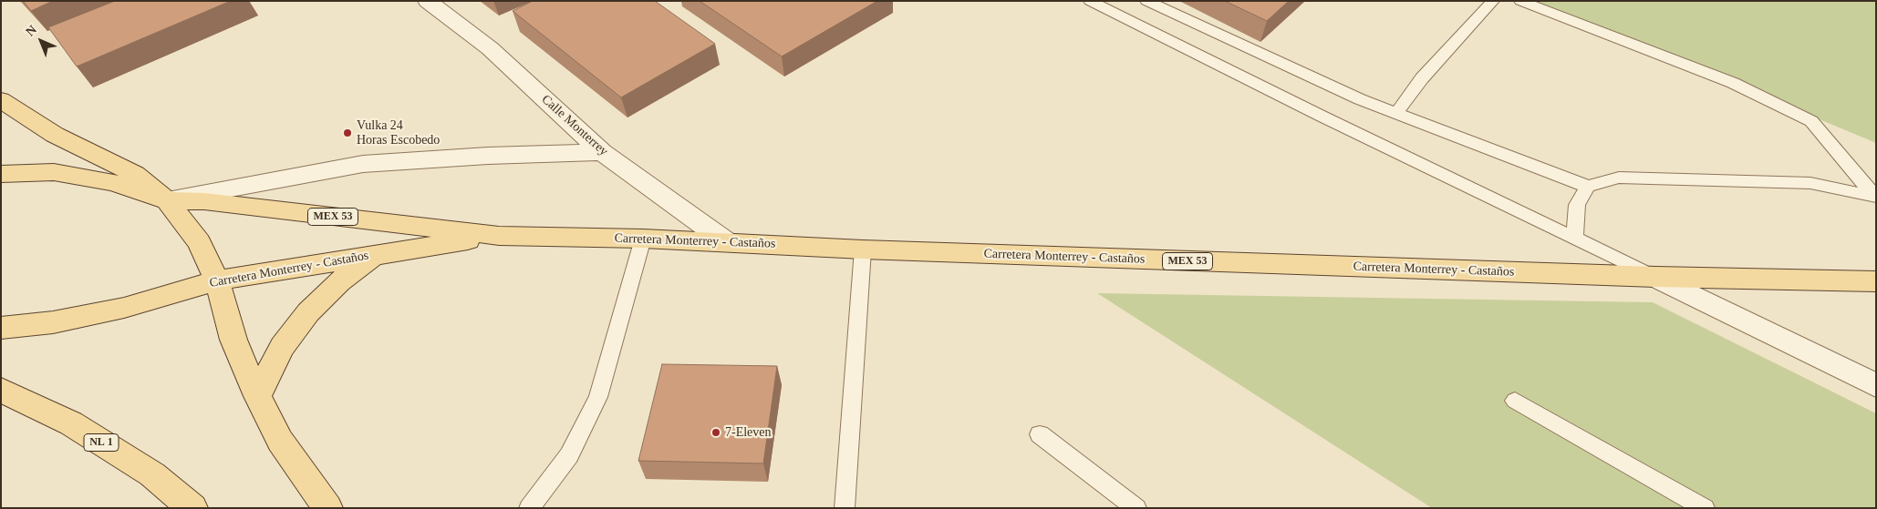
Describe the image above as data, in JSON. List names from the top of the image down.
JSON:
{
  "streets": {
    "main road": ["MEX 53", "Carretera Monterrey - Castaños", "NL 1"],
    "street": ["Calle Monterrey"]
  },
  "crossings": [
    ["Calle Monterrey", "Carretera Monterrey - Castaños"]
  ],
  "places": ["Vulka 24 Horas Escobedo", "7-Eleven"],
  "north": "top left"
}
